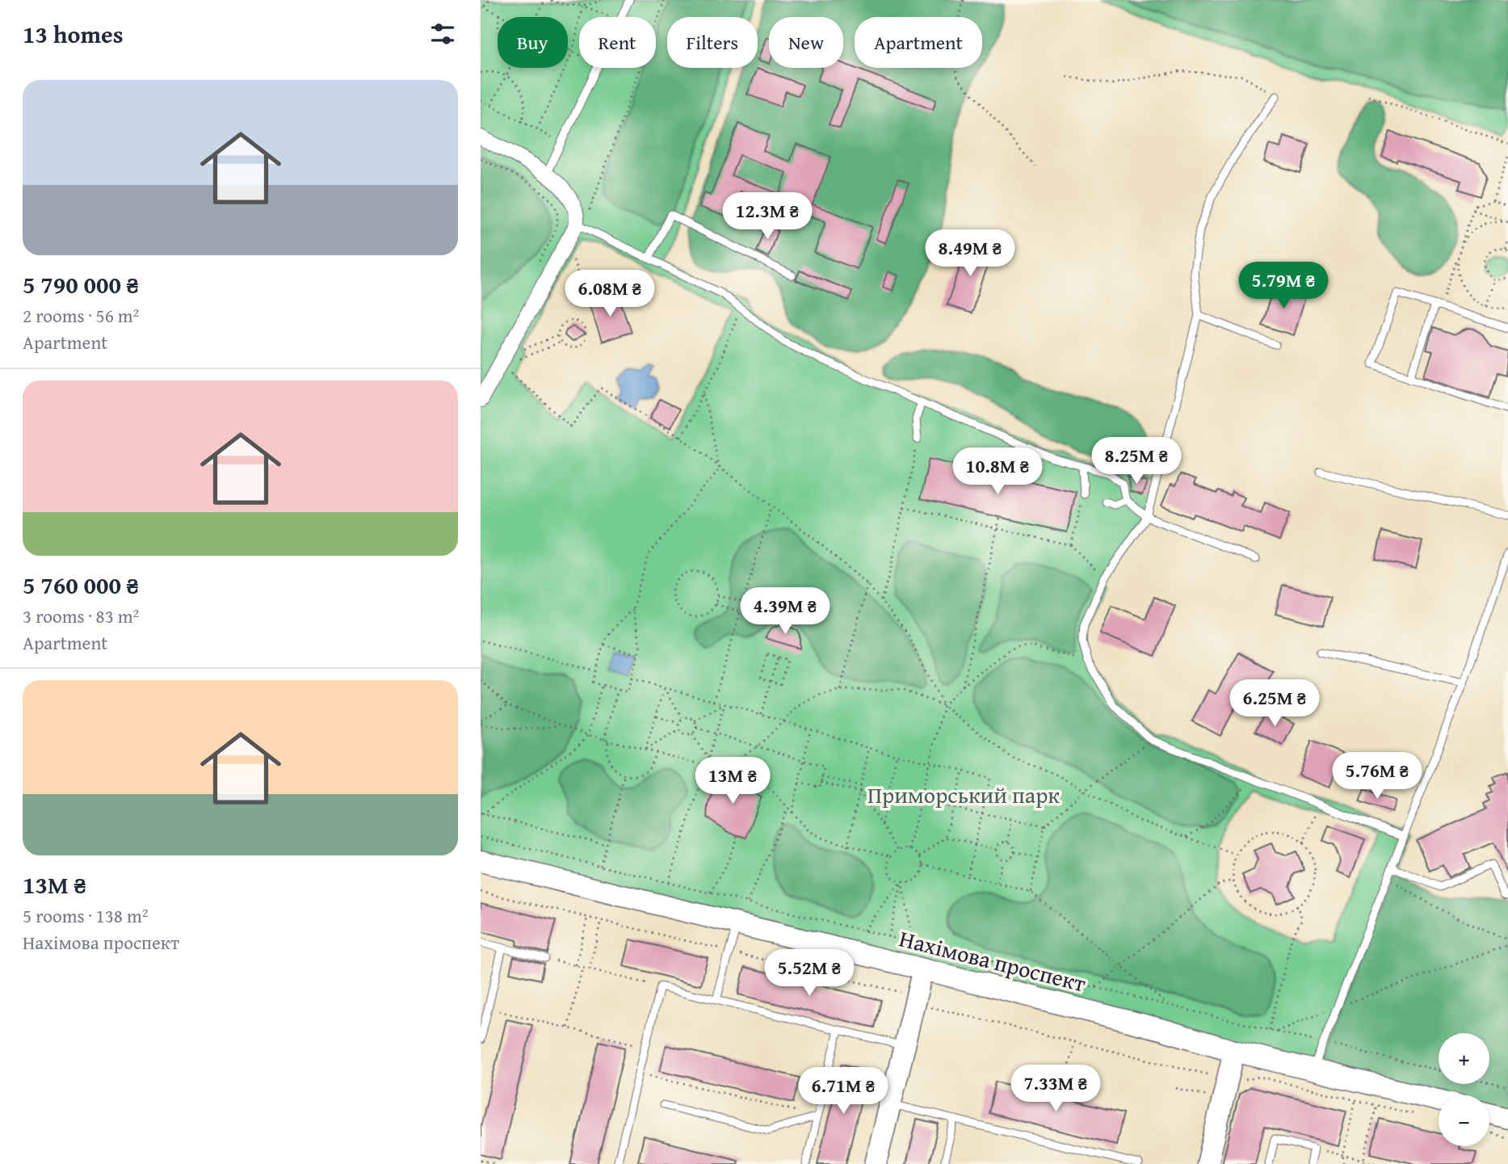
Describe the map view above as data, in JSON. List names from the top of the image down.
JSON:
{
  "streets": {
    "main road": ["Нахімова проспект"]
  },
  "parks": ["Приморський парк"],
  "page": {
    "heading": "13 homes",
    "chip": [
      "Buy",
      "Rent",
      "Filters",
      "New",
      "Apartment"
    ],
    "list": [
      {
        "name": "5 790 000 ₴",
        "note": "2 rooms · 56 m² · Apartment"
      },
      {
        "name": "5 760 000 ₴",
        "note": "3 rooms · 83 m² · Apartment"
      },
      {
        "name": "13M ₴",
        "note": "5 rooms · 138 m² · Нахімова проспект"
      }
    ],
    "price": [
      "12.3M ₴",
      "8.49M ₴",
      "5.79M ₴",
      "6.08M ₴",
      "8.25M ₴",
      "10.8M ₴",
      "4.39M ₴",
      "6.25M ₴",
      "5.76M ₴",
      "13M ₴",
      "5.52M ₴",
      "7.33M ₴",
      "6.71M ₴"
    ],
    "map_buttons": ["+", "−"]
  }
}
